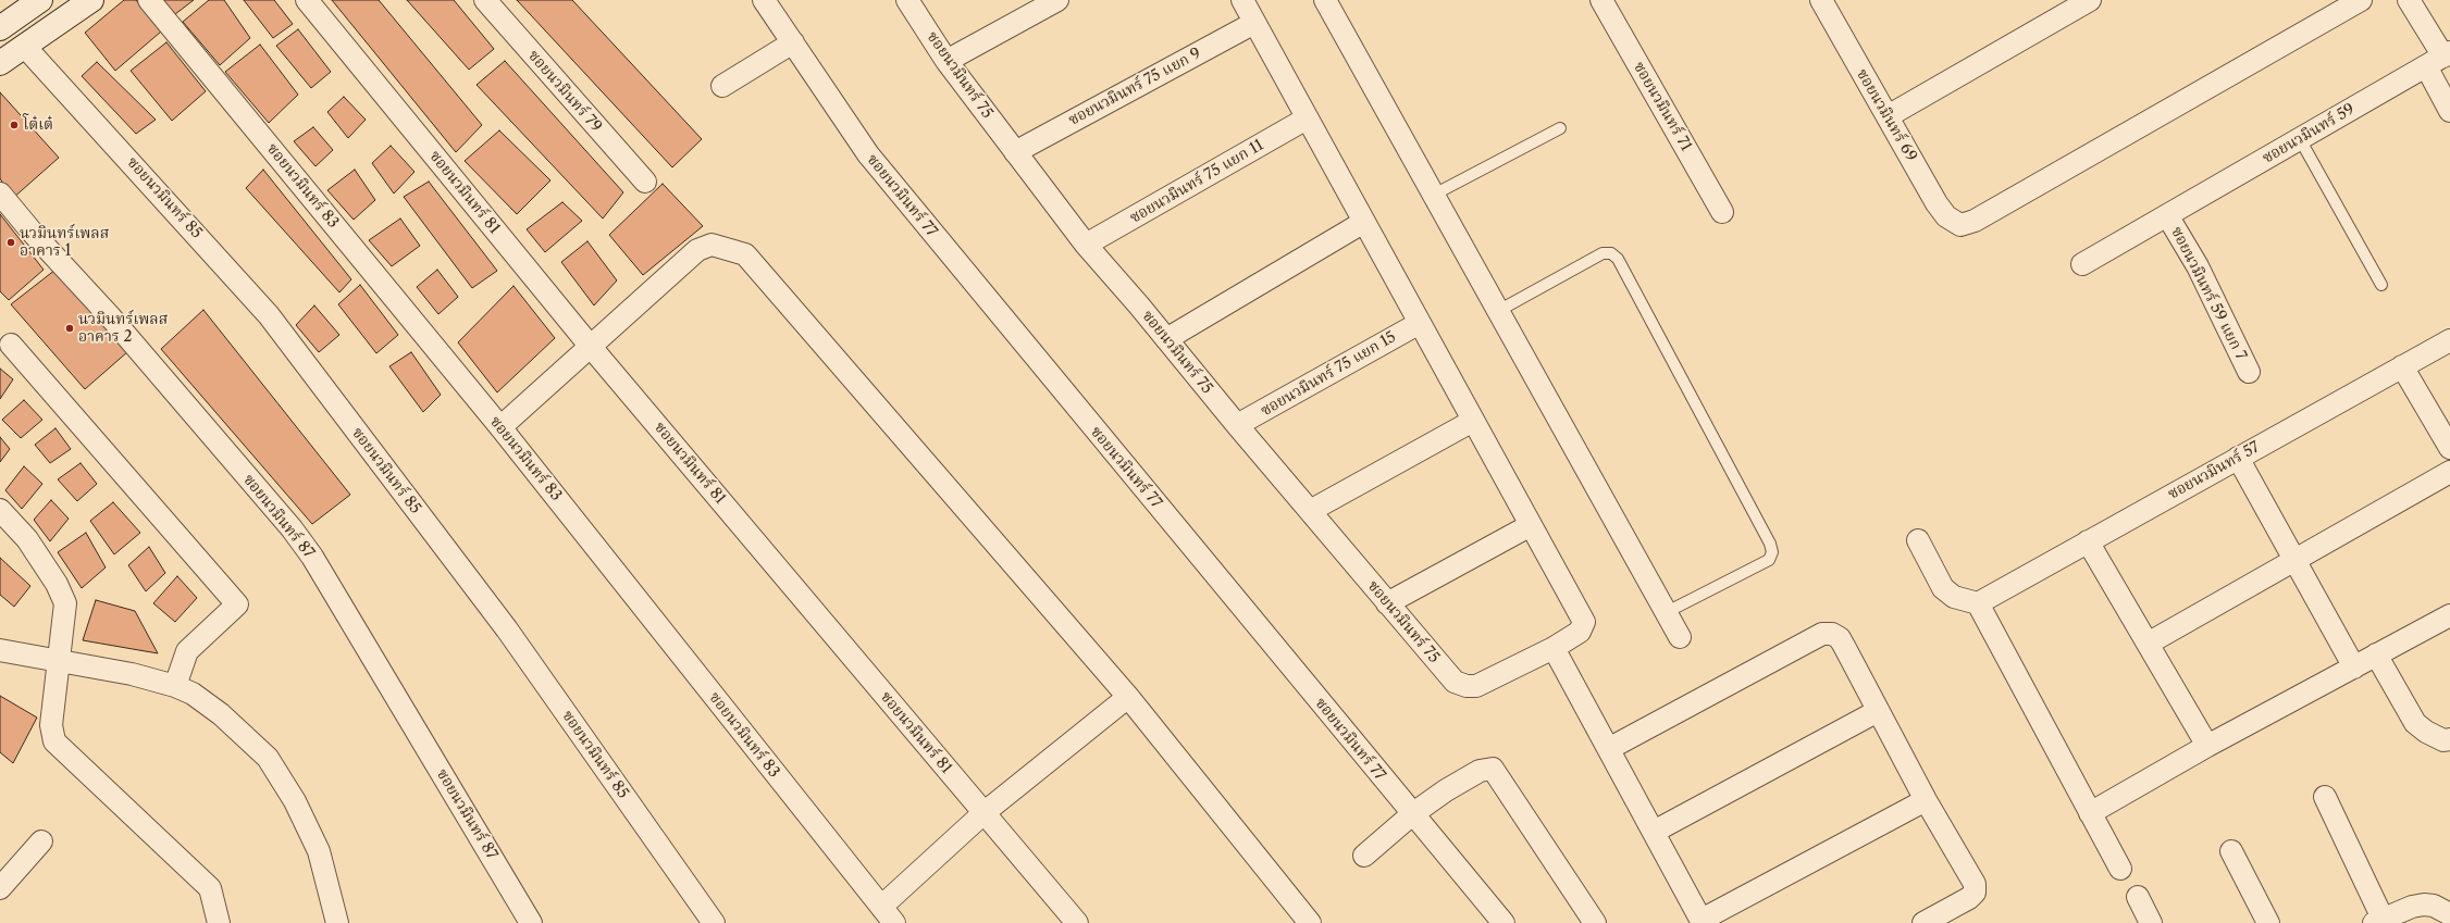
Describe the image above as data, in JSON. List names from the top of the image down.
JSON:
{
  "streets": {
    "street": [
      "ซอยนวมินทร์ 75",
      "ซอยนวมินทร์ 75 แยก 9",
      "ซอยนวมินทร์ 79",
      "ซอยนวมินทร์ 71",
      "ซอยนวมินทร์ 69",
      "ซอยนวมินทร์ 59",
      "ซอยนวมินทร์ 75 แยก 11",
      "ซอยนวมินทร์ 83",
      "ซอยนวมินทร์ 81",
      "ซอยนวมินทร์ 77",
      "ซอยนวมินทร์ 85",
      "ซอยนวมินทร์ 59 แยก 7",
      "ซอยนวมินทร์ 75 แยก 15",
      "ซอยนวมินทร์ 57",
      "ซอยนวมินทร์ 87"
    ]
  },
  "crossings": [
    ["ซอยนวมินทร์ 75", "ซอยนวมินทร์ 75 แยก 9"],
    ["ซอยนวมินทร์ 75", "ซอยนวมินทร์ 75 แยก 11"],
    ["ซอยนวมินทร์ 75", "ซอยนวมินทร์ 75 แยก 15"],
    ["ซอยนวมินทร์ 59", "ซอยนวมินทร์ 59 แยก 7"]
  ],
  "places": ["โต๋เต๋", "นวมินทร์เพลส อาคาร 1", "นวมินทร์เพลส อาคาร 2"]
}
